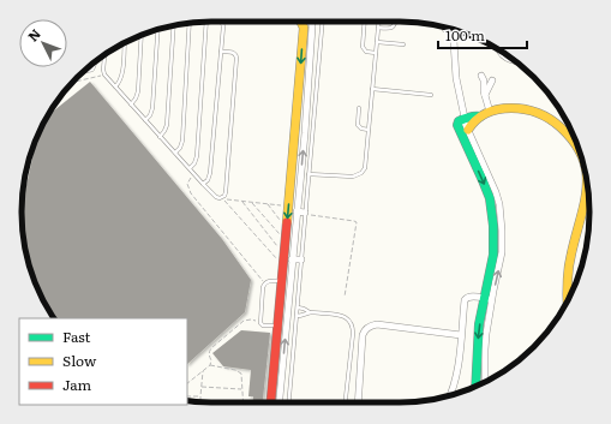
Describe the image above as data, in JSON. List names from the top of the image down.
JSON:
{
  "legend": ["Fast", "Slow", "Jam"],
  "scale_bar": "100 m",
  "north": "top left"
}
